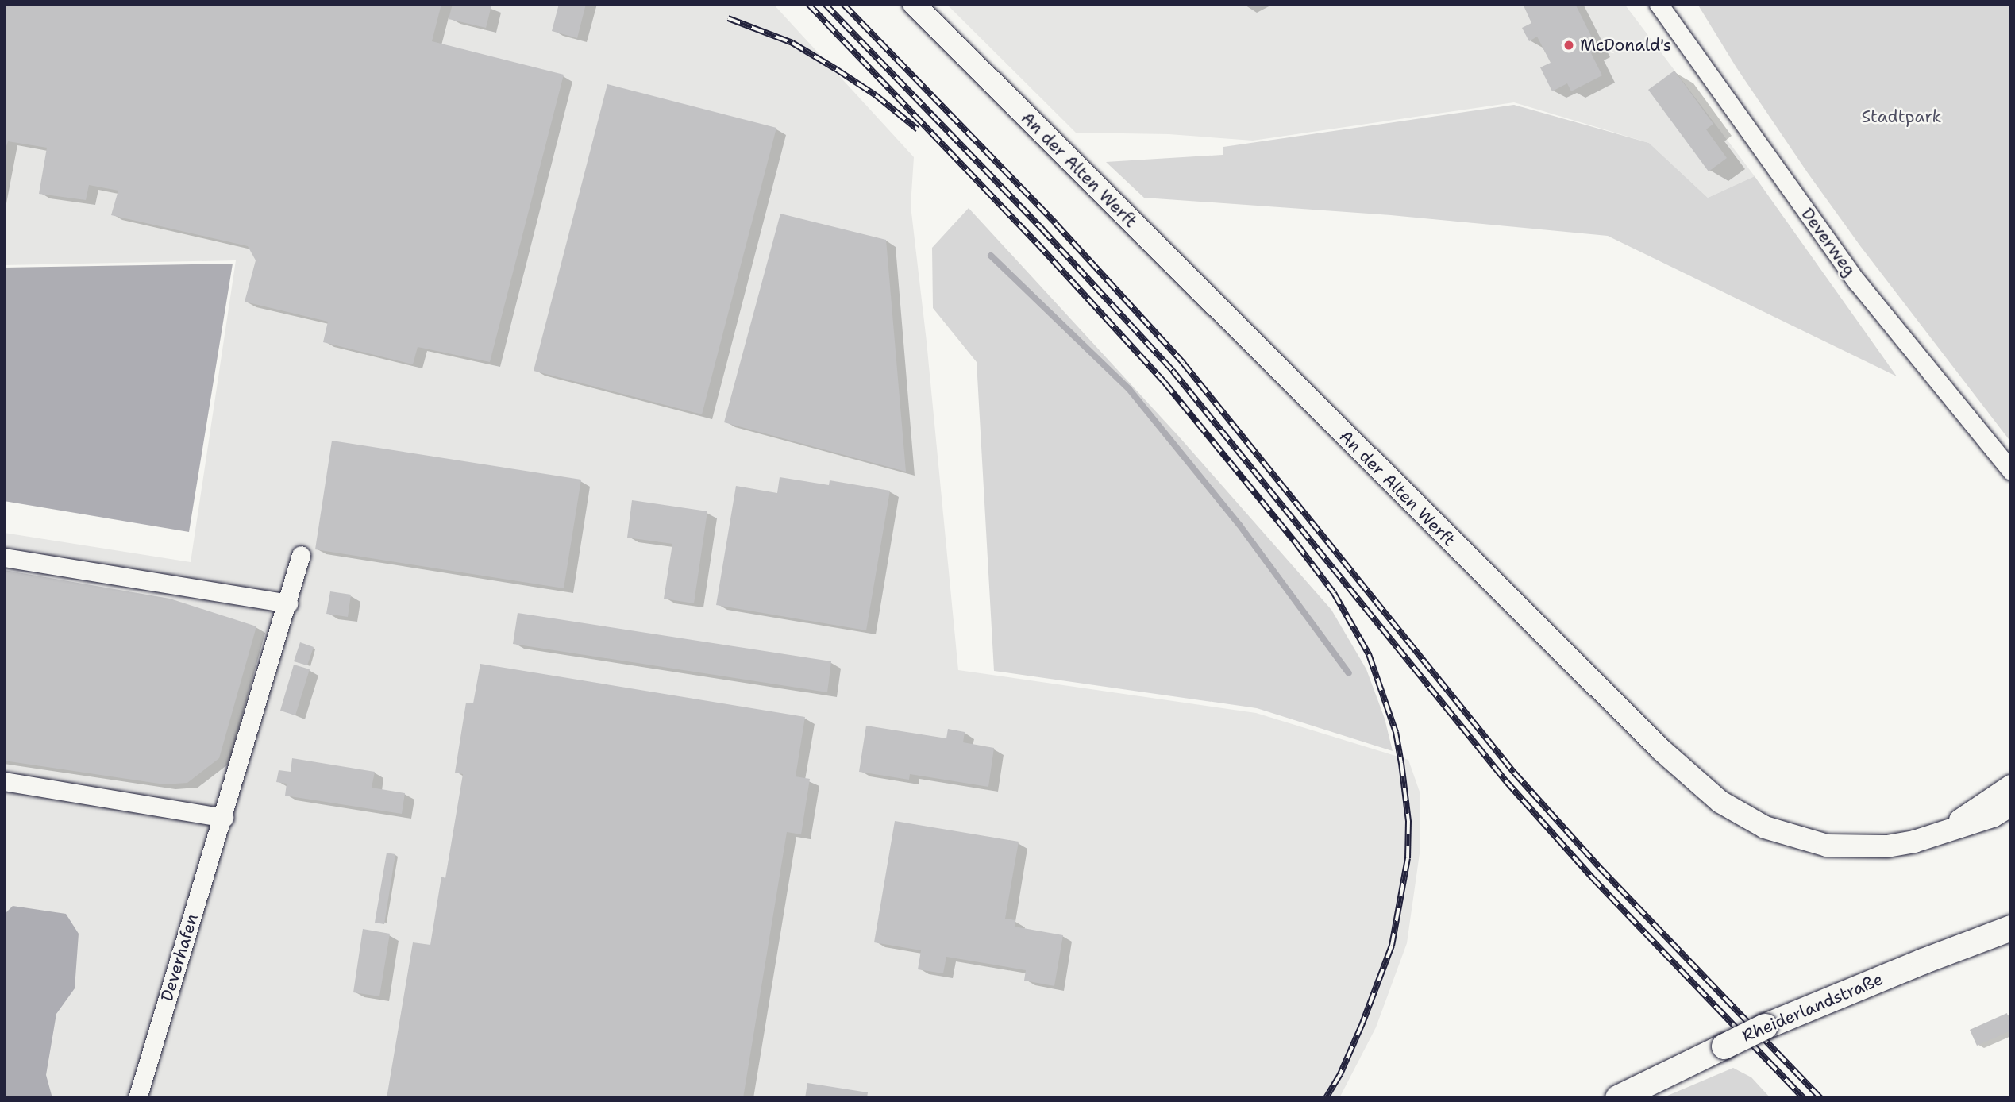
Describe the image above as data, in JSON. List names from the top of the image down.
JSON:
{
  "streets": {
    "main road": ["Rheiderlandstraße"],
    "street": ["An der Alten Werft", "Deverweg", "Deverhafen"]
  },
  "parks": ["Stadtpark"],
  "places": ["McDonald's"]
}
